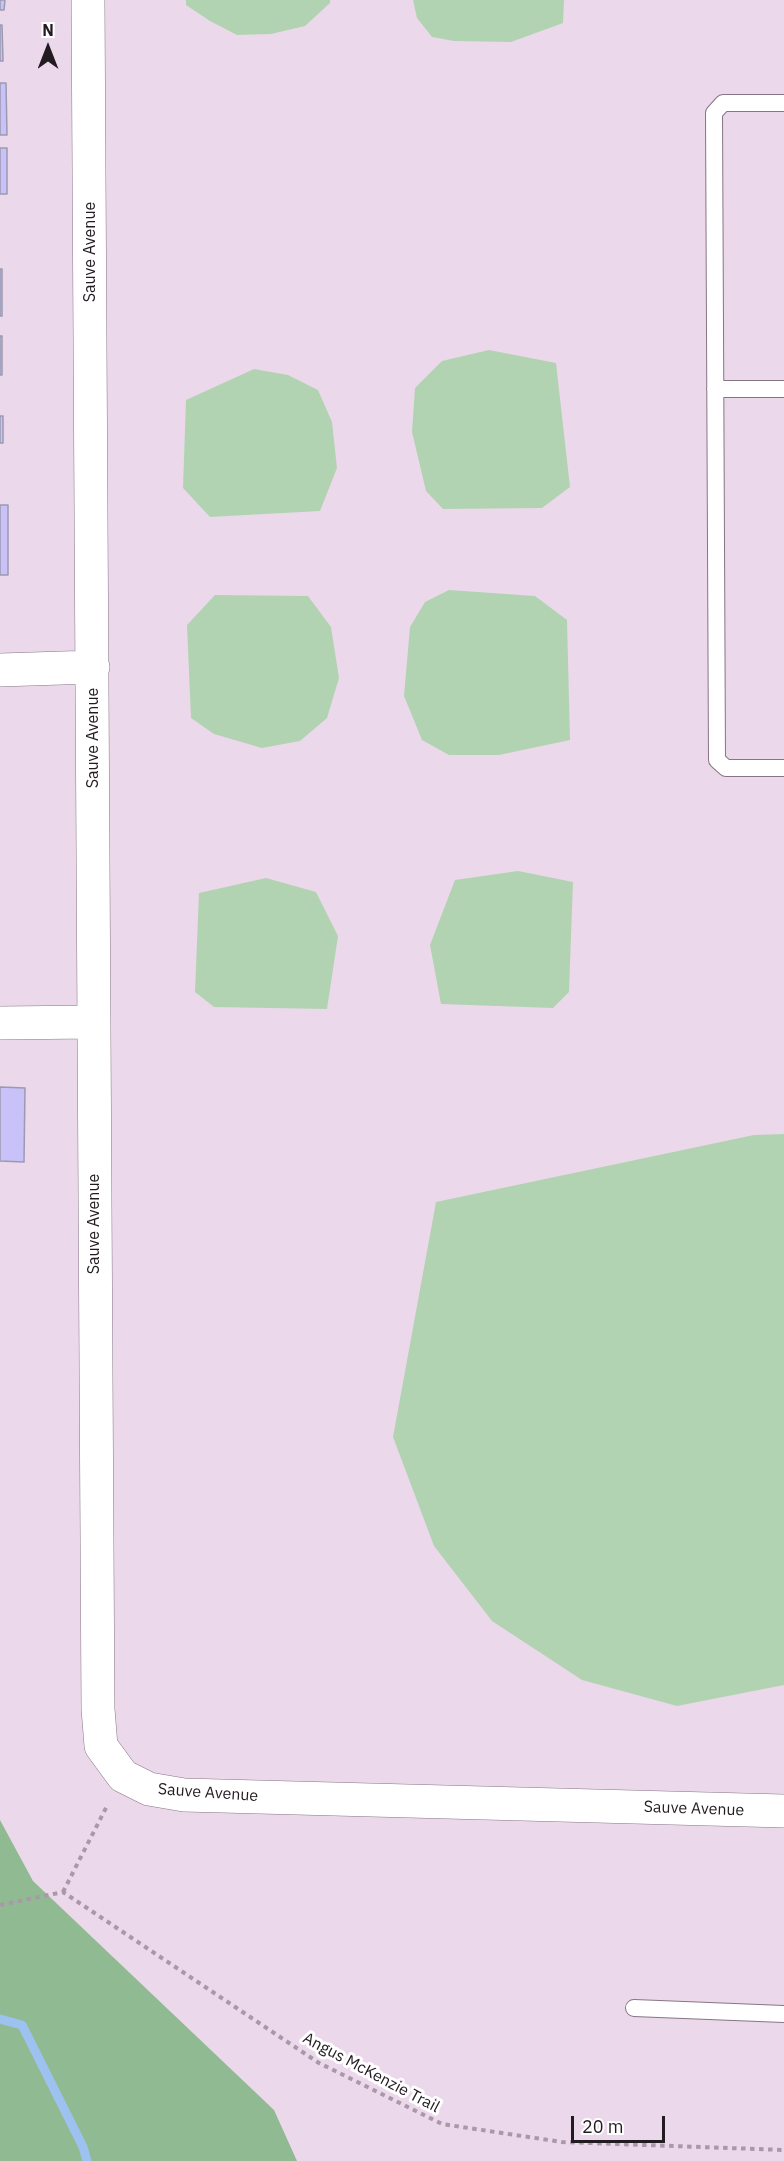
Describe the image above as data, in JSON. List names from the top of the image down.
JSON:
{
  "streets": {
    "street": ["Sauve Avenue"],
    "path": ["Angus McKenzie Trail"]
  },
  "scale_bar": "20 m",
  "north": "top"
}
